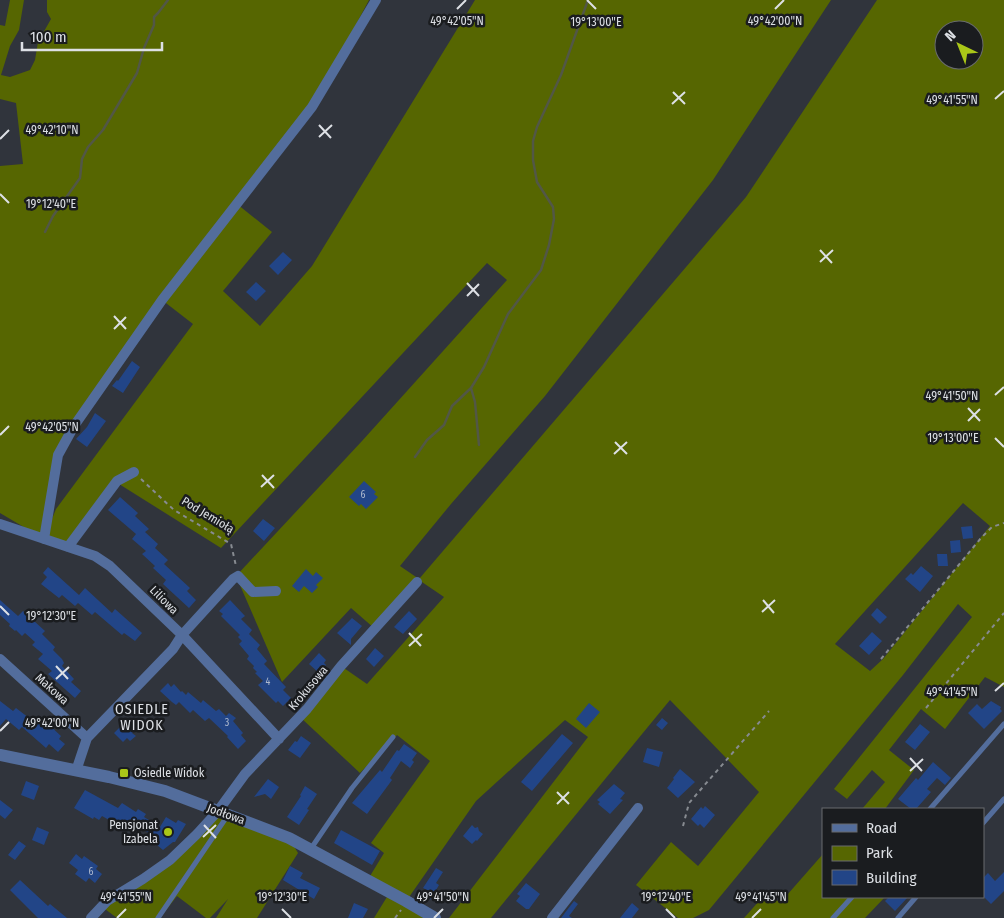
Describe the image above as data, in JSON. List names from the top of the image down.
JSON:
{
  "streets": {
    "street": [
      "Liliowa",
      "Krokusowa",
      "Makowa",
      "Jodłowa"
    ],
    "path": ["Pod Jemiołą"]
  },
  "crossings": [
    ["Liliowa", "Krokusowa"],
    ["Krokusowa", "Jodłowa"]
  ],
  "districts": ["OSIEDLE WIDOK"],
  "places": {
    "transit": ["Osiedle Widok"],
    "other": ["Pensjonat Izabela"]
  },
  "house_numbers": [
    "6",
    "4",
    "3",
    "6"
  ],
  "legend": ["Road", "Park", "Building"],
  "scale_bar": "100 m",
  "north": "top left",
  "coordinates": [
    "49°42'05\"N",
    "49°42'00\"N",
    "19°13'00\"E",
    "49°41'55\"N",
    "49°42'10\"N",
    "19°12'40\"E",
    "49°41'50\"N",
    "19°12'30\"E",
    "49°41'45\"N"
  ]
}
